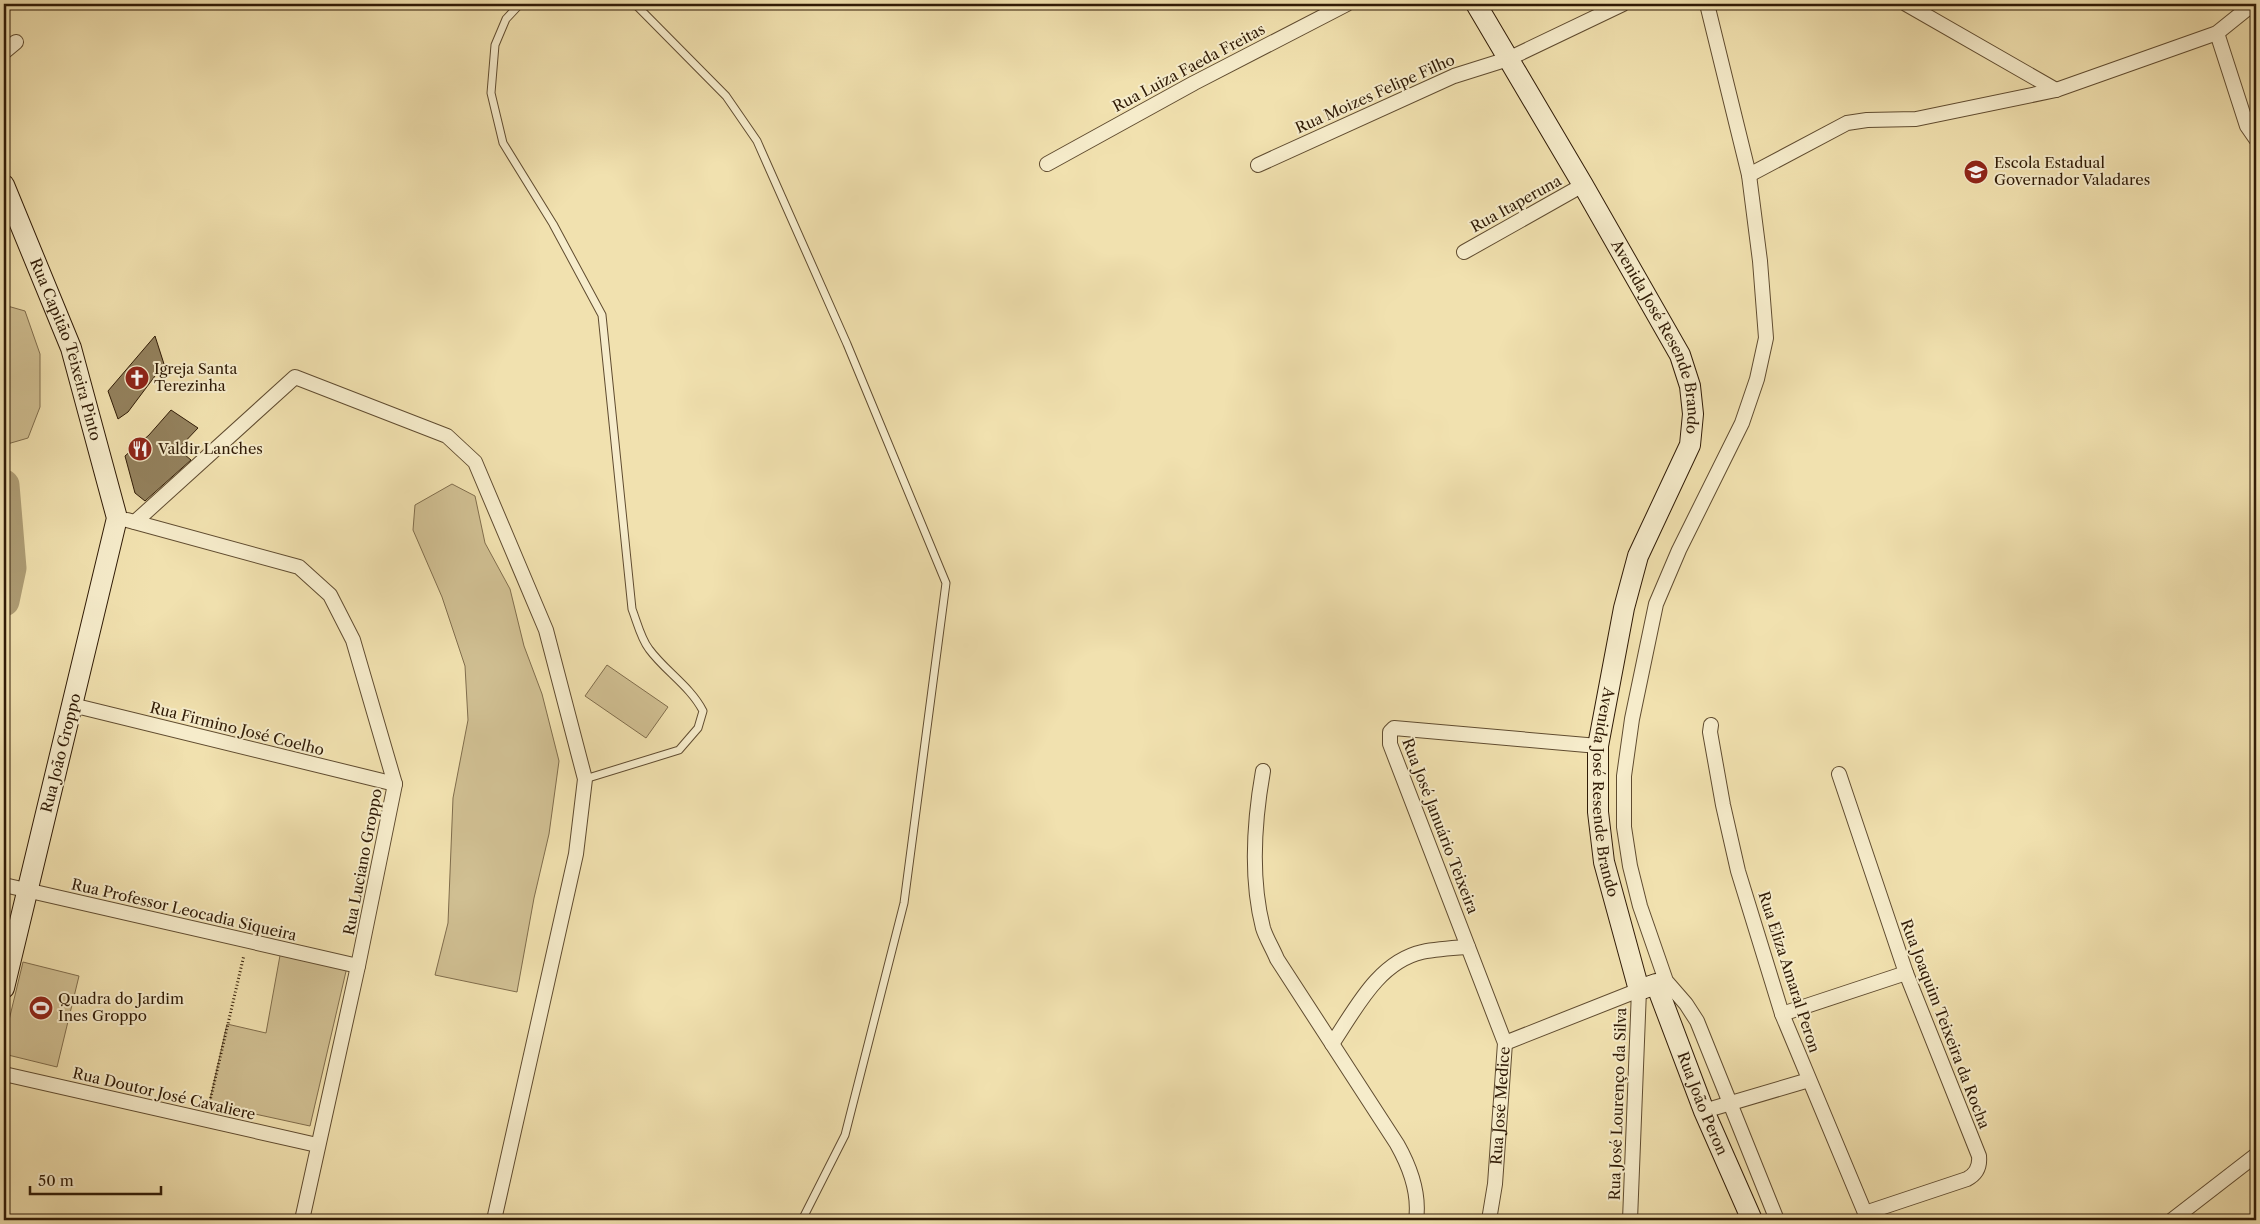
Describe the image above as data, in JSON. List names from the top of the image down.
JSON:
{
  "streets": {
    "street": [
      "Rua Luiza Faeda Freitas",
      "Rua Moizes Felipe Filho",
      "Rua Itaperuna",
      "Avenida José Resende Brando",
      "Rua Capitão Teixeira Pinto",
      "Rua Firmino José Coelho",
      "Rua João Groppo",
      "Rua José Januário Teixeira",
      "Rua Luciano Groppo",
      "Rua Professor Leocadia Siqueira",
      "Rua Eliza Amaral Peron",
      "Rua Joaquim Teixeira da Rocha",
      "Rua Doutor José Cavaliere",
      "Rua João Peron",
      "Rua José Lourenço da Silva",
      "Rua José Medice"
    ]
  },
  "crossings": [
    ["Rua Moizes Felipe Filho", "Avenida José Resende Brando"],
    ["Rua Itaperuna", "Avenida José Resende Brando"],
    ["Avenida José Resende Brando", "Rua José Januário Teixeira"],
    ["Avenida José Resende Brando", "Rua João Peron"],
    ["Avenida José Resende Brando", "Rua José Lourenço da Silva"],
    ["Avenida José Resende Brando", "Rua José Medice"],
    ["Rua Capitão Teixeira Pinto", "Rua João Groppo"],
    ["Rua Capitão Teixeira Pinto", "Rua Luciano Groppo"],
    ["Rua Firmino José Coelho", "Rua João Groppo"],
    ["Rua Firmino José Coelho", "Rua Luciano Groppo"],
    ["Rua João Groppo", "Rua Luciano Groppo"],
    ["Rua João Groppo", "Rua Professor Leocadia Siqueira"],
    ["Rua José Januário Teixeira", "Rua José Medice"],
    ["Rua Luciano Groppo", "Rua Professor Leocadia Siqueira"],
    ["Rua Luciano Groppo", "Rua Doutor José Cavaliere"],
    ["Rua Eliza Amaral Peron", "Rua Joaquim Teixeira da Rocha"],
    ["Rua João Peron", "Rua José Lourenço da Silva"],
    ["Rua João Peron", "Rua José Medice"],
    ["Rua José Lourenço da Silva", "Rua José Medice"]
  ],
  "places": {
    "school or university": ["Escola Estadual Governador Valadares"],
    "church": ["Igreja Santa Terezinha"],
    "restaurant": ["Valdir Lanches"],
    "sports": ["Quadra do Jardim Ines Groppo"]
  },
  "scale_bar": "50 m"
}
